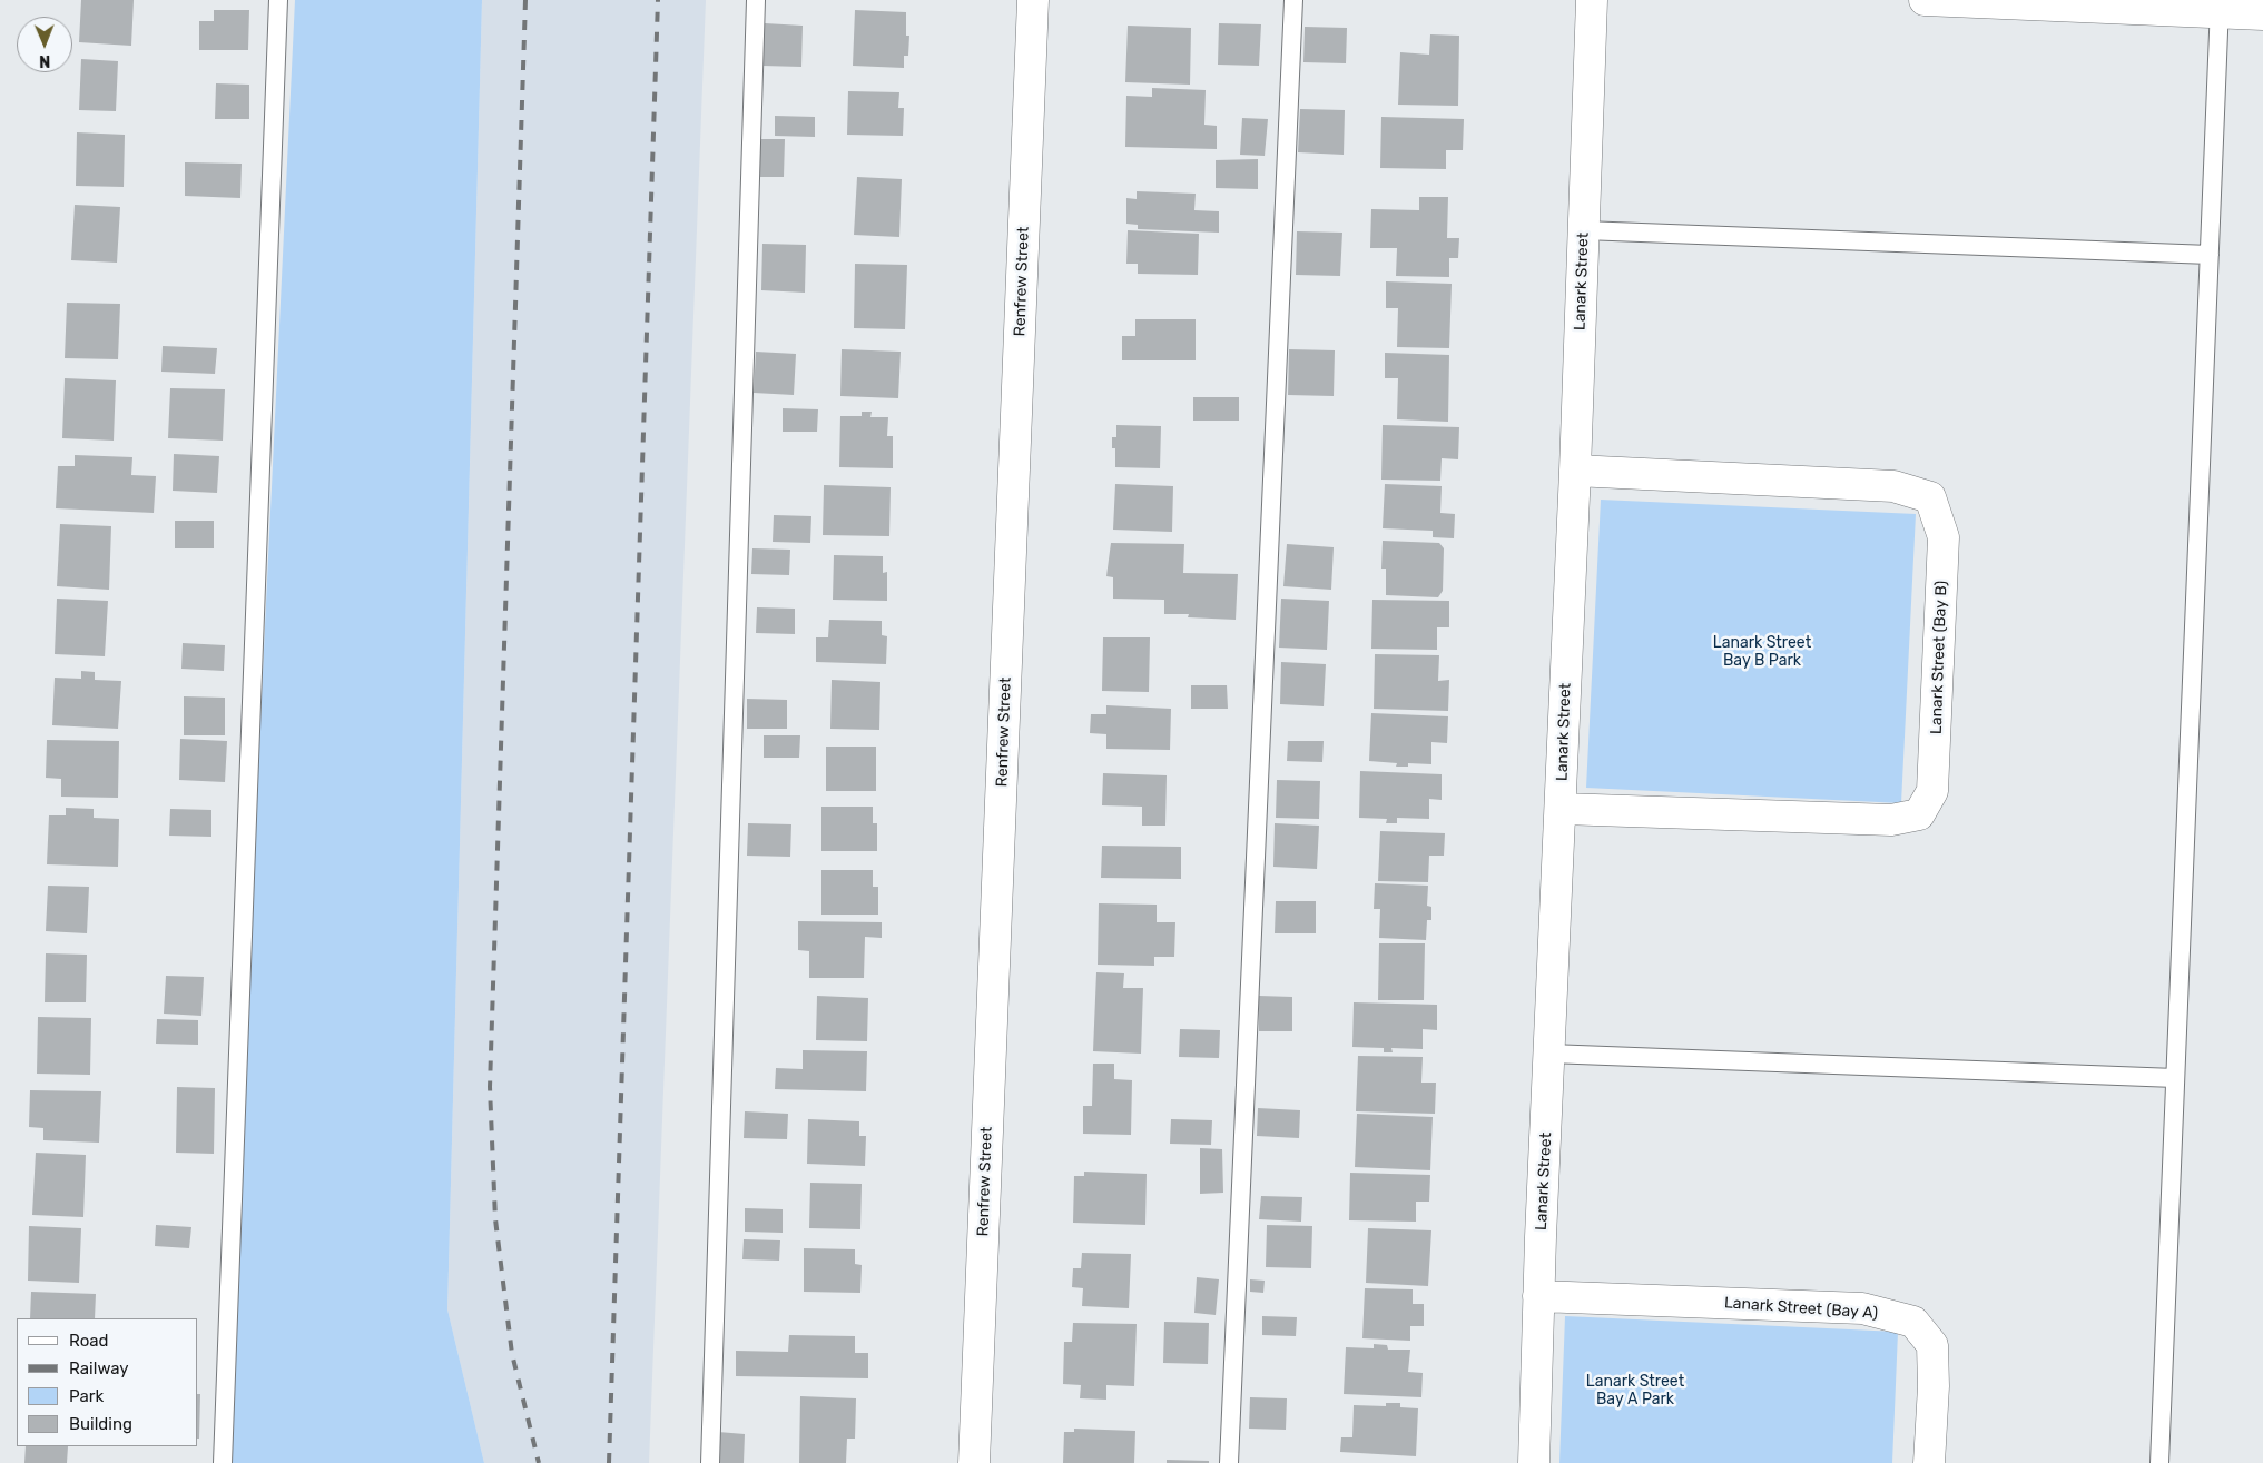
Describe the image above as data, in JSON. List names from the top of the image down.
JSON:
{
  "streets": {
    "street": [
      "Renfrew Street",
      "Lanark Street",
      "Lanark Street (Bay B)",
      "Lanark Street (Bay A)"
    ]
  },
  "crossings": [
    ["Lanark Street", "Lanark Street (Bay B)"],
    ["Lanark Street", "Lanark Street (Bay A)"]
  ],
  "parks": ["Lanark Street Bay B Park", "Lanark Street Bay A Park"],
  "legend": [
    "Road",
    "Railway",
    "Park",
    "Building"
  ],
  "north": "bottom"
}
